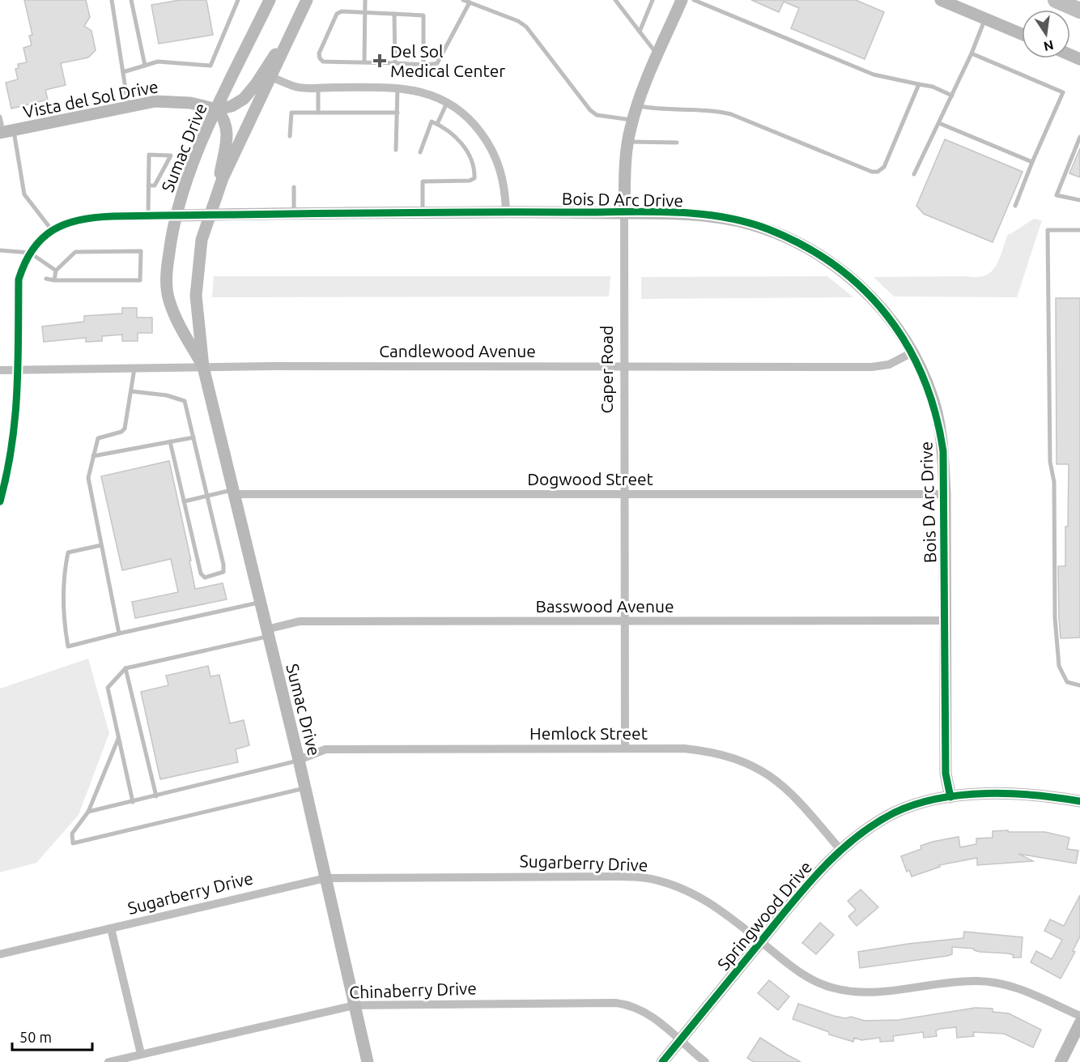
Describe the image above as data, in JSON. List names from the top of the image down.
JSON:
{
  "streets": {
    "street": [
      "Vista del Sol Drive",
      "Sumac Drive",
      "Bois D Arc Drive",
      "Candlewood Avenue",
      "Caper Road",
      "Dogwood Street",
      "Basswood Avenue",
      "Hemlock Street",
      "Sugarberry Drive",
      "Springwood Drive",
      "Chinaberry Drive"
    ]
  },
  "crossings": [
    ["Vista del Sol Drive", "Sumac Drive"],
    ["Sumac Drive", "Bois D Arc Drive"],
    ["Sumac Drive", "Candlewood Avenue"],
    ["Sumac Drive", "Dogwood Street"],
    ["Sumac Drive", "Basswood Avenue"],
    ["Sumac Drive", "Hemlock Street"],
    ["Sumac Drive", "Sugarberry Drive"],
    ["Sumac Drive", "Chinaberry Drive"],
    ["Bois D Arc Drive", "Candlewood Avenue"],
    ["Bois D Arc Drive", "Caper Road"],
    ["Bois D Arc Drive", "Dogwood Street"],
    ["Bois D Arc Drive", "Basswood Avenue"],
    ["Bois D Arc Drive", "Springwood Drive"],
    ["Candlewood Avenue", "Caper Road"],
    ["Caper Road", "Dogwood Street"],
    ["Caper Road", "Basswood Avenue"],
    ["Caper Road", "Hemlock Street"],
    ["Hemlock Street", "Springwood Drive"],
    ["Sugarberry Drive", "Springwood Drive"],
    ["Springwood Drive", "Chinaberry Drive"]
  ],
  "places": {
    "health": ["Del Sol Medical Center"]
  },
  "scale_bar": "50 m",
  "north": "bottom"
}
